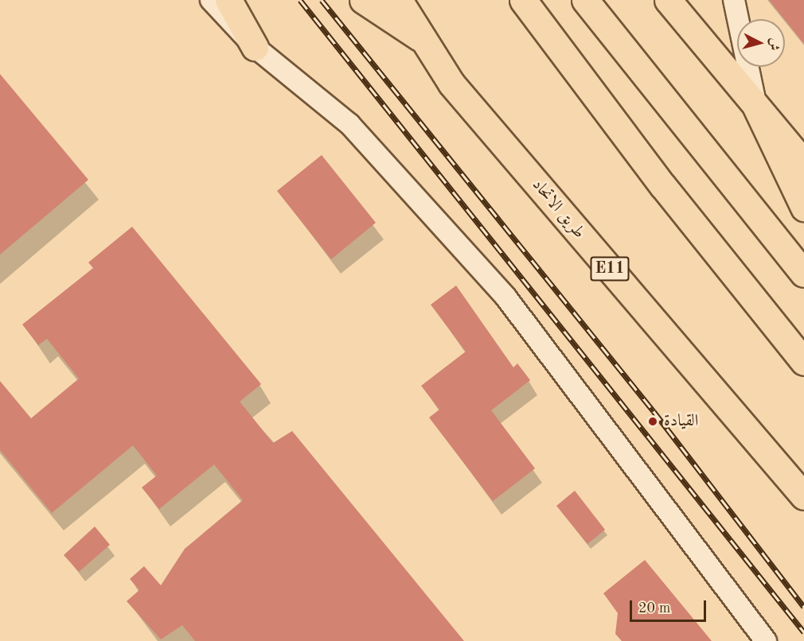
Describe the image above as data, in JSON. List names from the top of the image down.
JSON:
{
  "streets": {
    "main road": ["طريق الاتحاد", "E11"]
  },
  "places": ["القيادة"],
  "scale_bar": "20 m",
  "north": "right"
}
